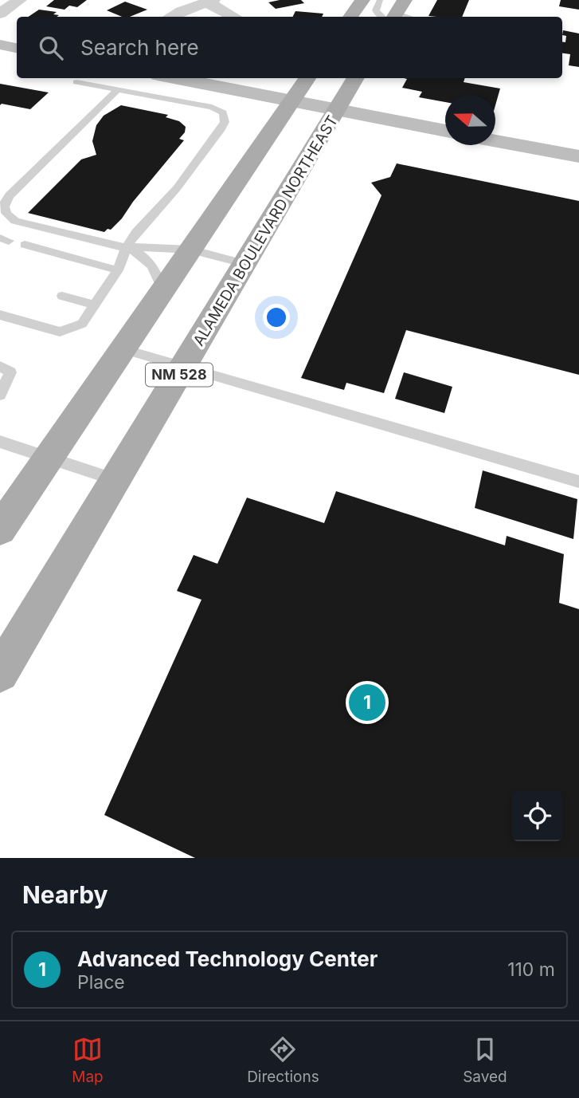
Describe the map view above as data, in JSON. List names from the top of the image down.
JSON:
{
  "streets": {
    "main road": ["ALAMEDA BOULEVARD NORTHEAST", "NM 528"]
  },
  "north": "left",
  "page": {
    "search": "Search here",
    "pins": "1",
    "heading": "Nearby",
    "list": [
      {
        "mark": "1",
        "name": "Advanced Technology Center",
        "note": "Place",
        "value": "110 m"
      }
    ],
    "nav": ["Map", "Directions", "Saved"]
  }
}
